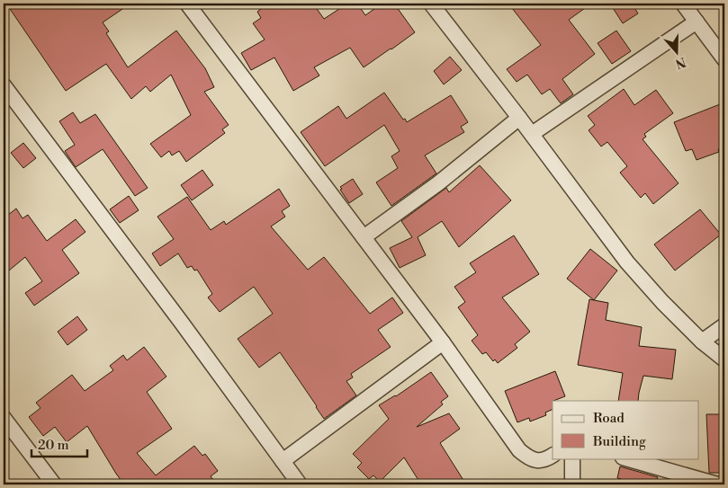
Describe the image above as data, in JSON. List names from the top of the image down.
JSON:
{
  "legend": ["Road", "Building"],
  "scale_bar": "20 m",
  "north": "bottom"
}
